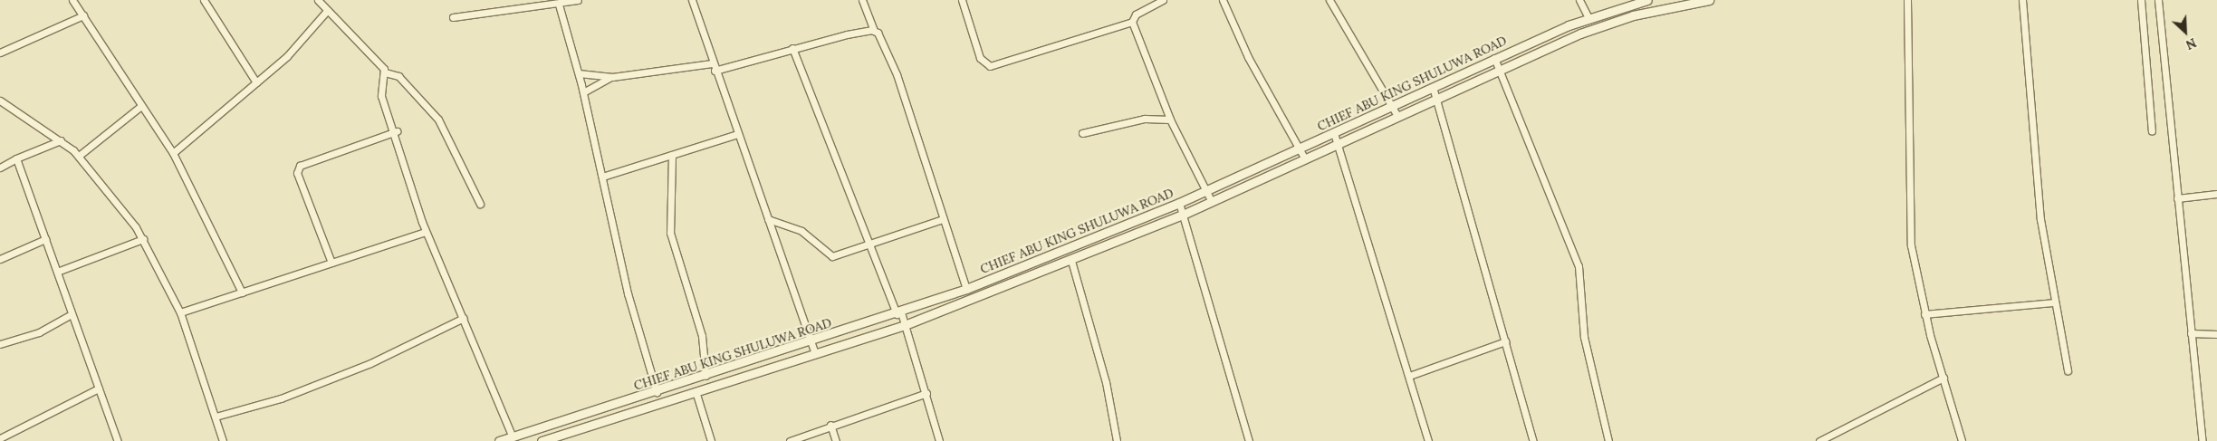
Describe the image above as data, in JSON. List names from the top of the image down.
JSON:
{
  "streets": {
    "street": ["CHIEF ABU KING SHULUWA ROAD"]
  },
  "north": "bottom right"
}
